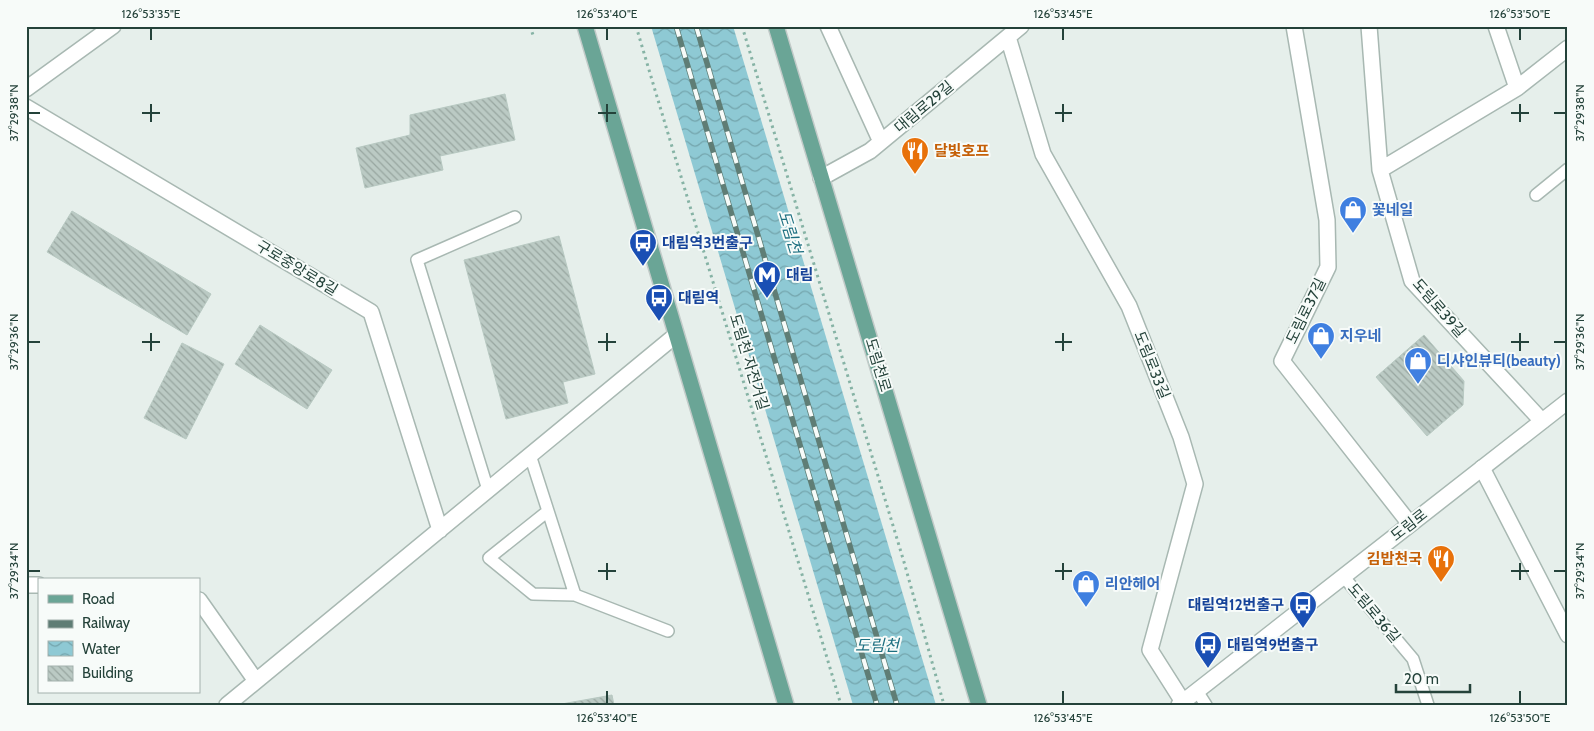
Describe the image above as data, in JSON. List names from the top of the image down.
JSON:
{
  "streets": {
    "main road": ["도림천로"],
    "street": [
      "대림로29길",
      "구로중앙로8길",
      "도림로39길",
      "도림로37길",
      "도림로33길",
      "도림로"
    ],
    "lane": ["도림로36길"],
    "path": ["도림천 자전거길"]
  },
  "crossings": [
    ["대림로29길", "도림천로"],
    ["대림로29길", "도림로33길"],
    ["도림로39길", "도림로"],
    ["도림로37길", "도림로"],
    ["도림로33길", "도림로"],
    ["도림로", "도림로36길"]
  ],
  "water": ["도림천"],
  "places": {
    "restaurant": ["달빛호프", "김밥천국"],
    "shop": [
      "꽃네일",
      "지우네",
      "디샤인뷰티(beauty)",
      "리안헤어"
    ],
    "bus stop": [
      "대림역3번출구",
      "대림역",
      "대림역12번출구",
      "대림역9번출구"
    ],
    "metro station": ["대림"]
  },
  "legend": [
    "Road",
    "Railway",
    "Water",
    "Building"
  ],
  "scale_bar": "20 m",
  "coordinates": [
    "126°53'35\"E",
    "126°53'40\"E",
    "126°53'45\"E",
    "126°53'50\"E",
    "37°29'38\"N",
    "37°29'36\"N",
    "37°29'34\"N"
  ]
}
